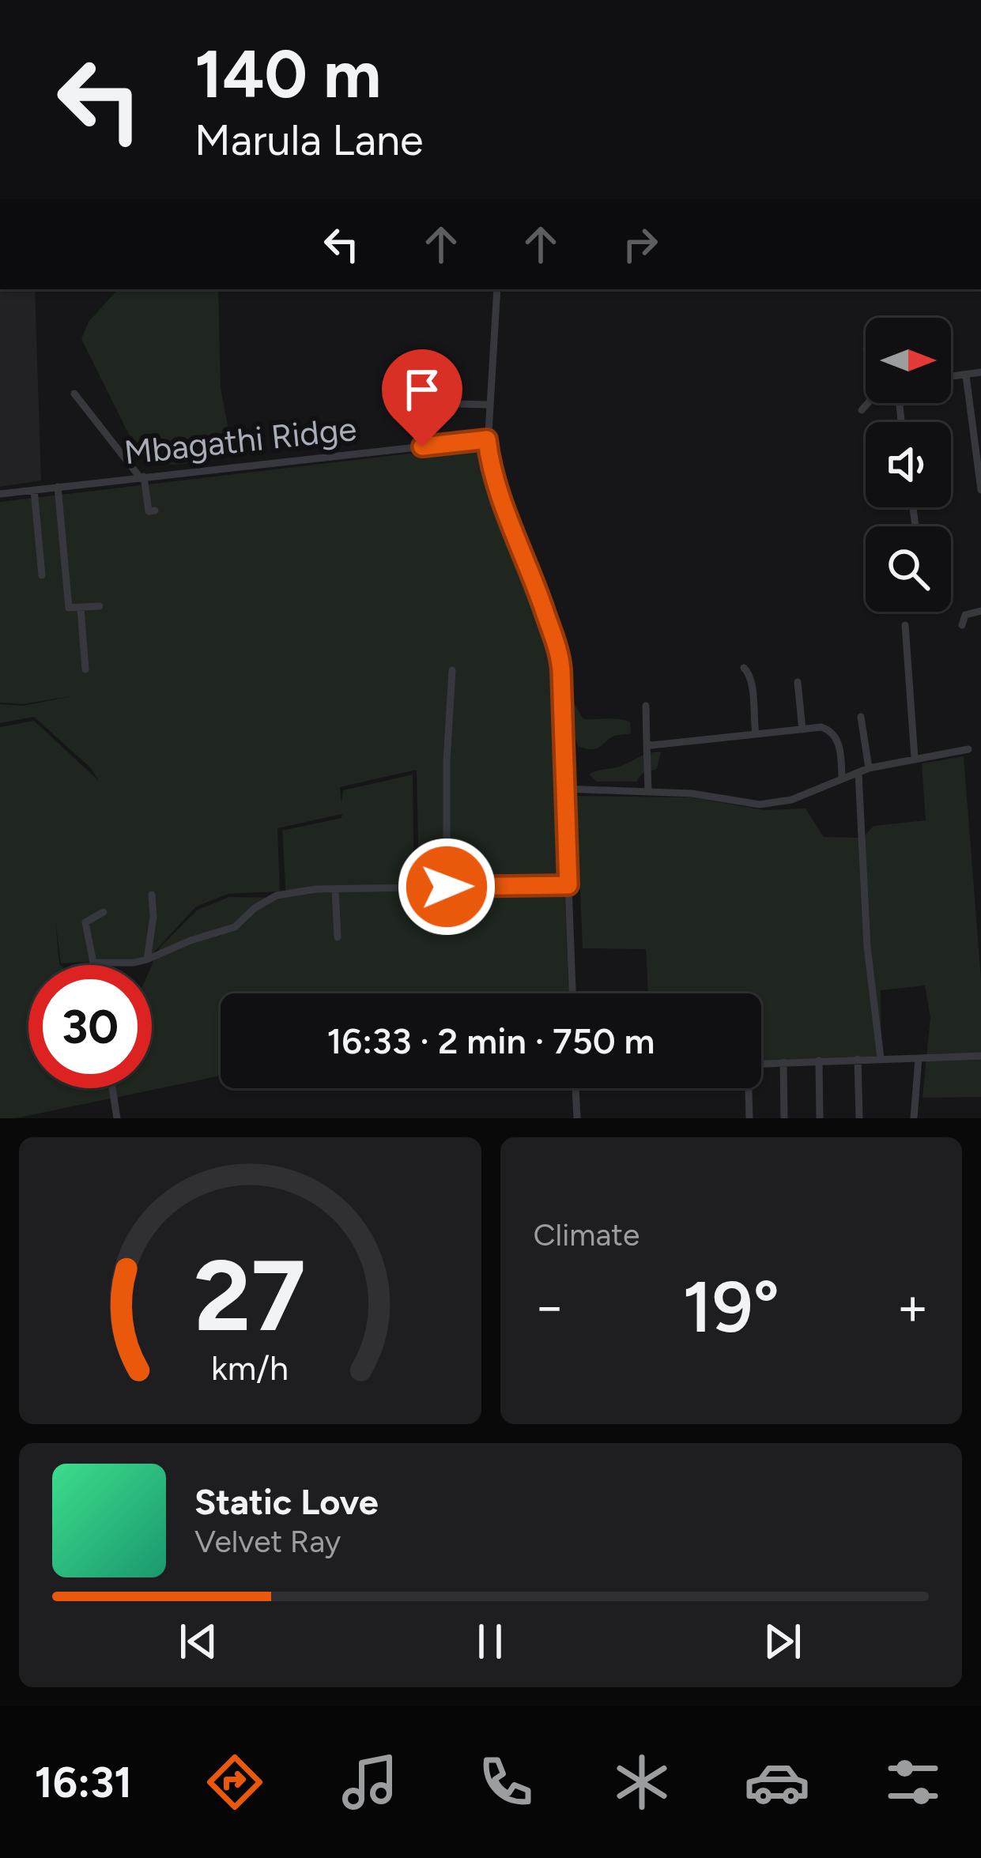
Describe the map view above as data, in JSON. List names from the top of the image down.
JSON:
{
  "streets": {
    "street": ["Mbagathi Ridge"]
  },
  "north": "right",
  "page": {
    "turn": ["140 m", "Marula Lane"],
    "limit": "30",
    "trip": "16:33 · 2 min · 750 m",
    "tile": "Climate",
    "heat": ["−", "19°", "+"],
    "song": ["Static Love", "Velvet Ray"],
    "tabs": "16:31",
    "gauge": ["27", "km/h"]
  }
}
